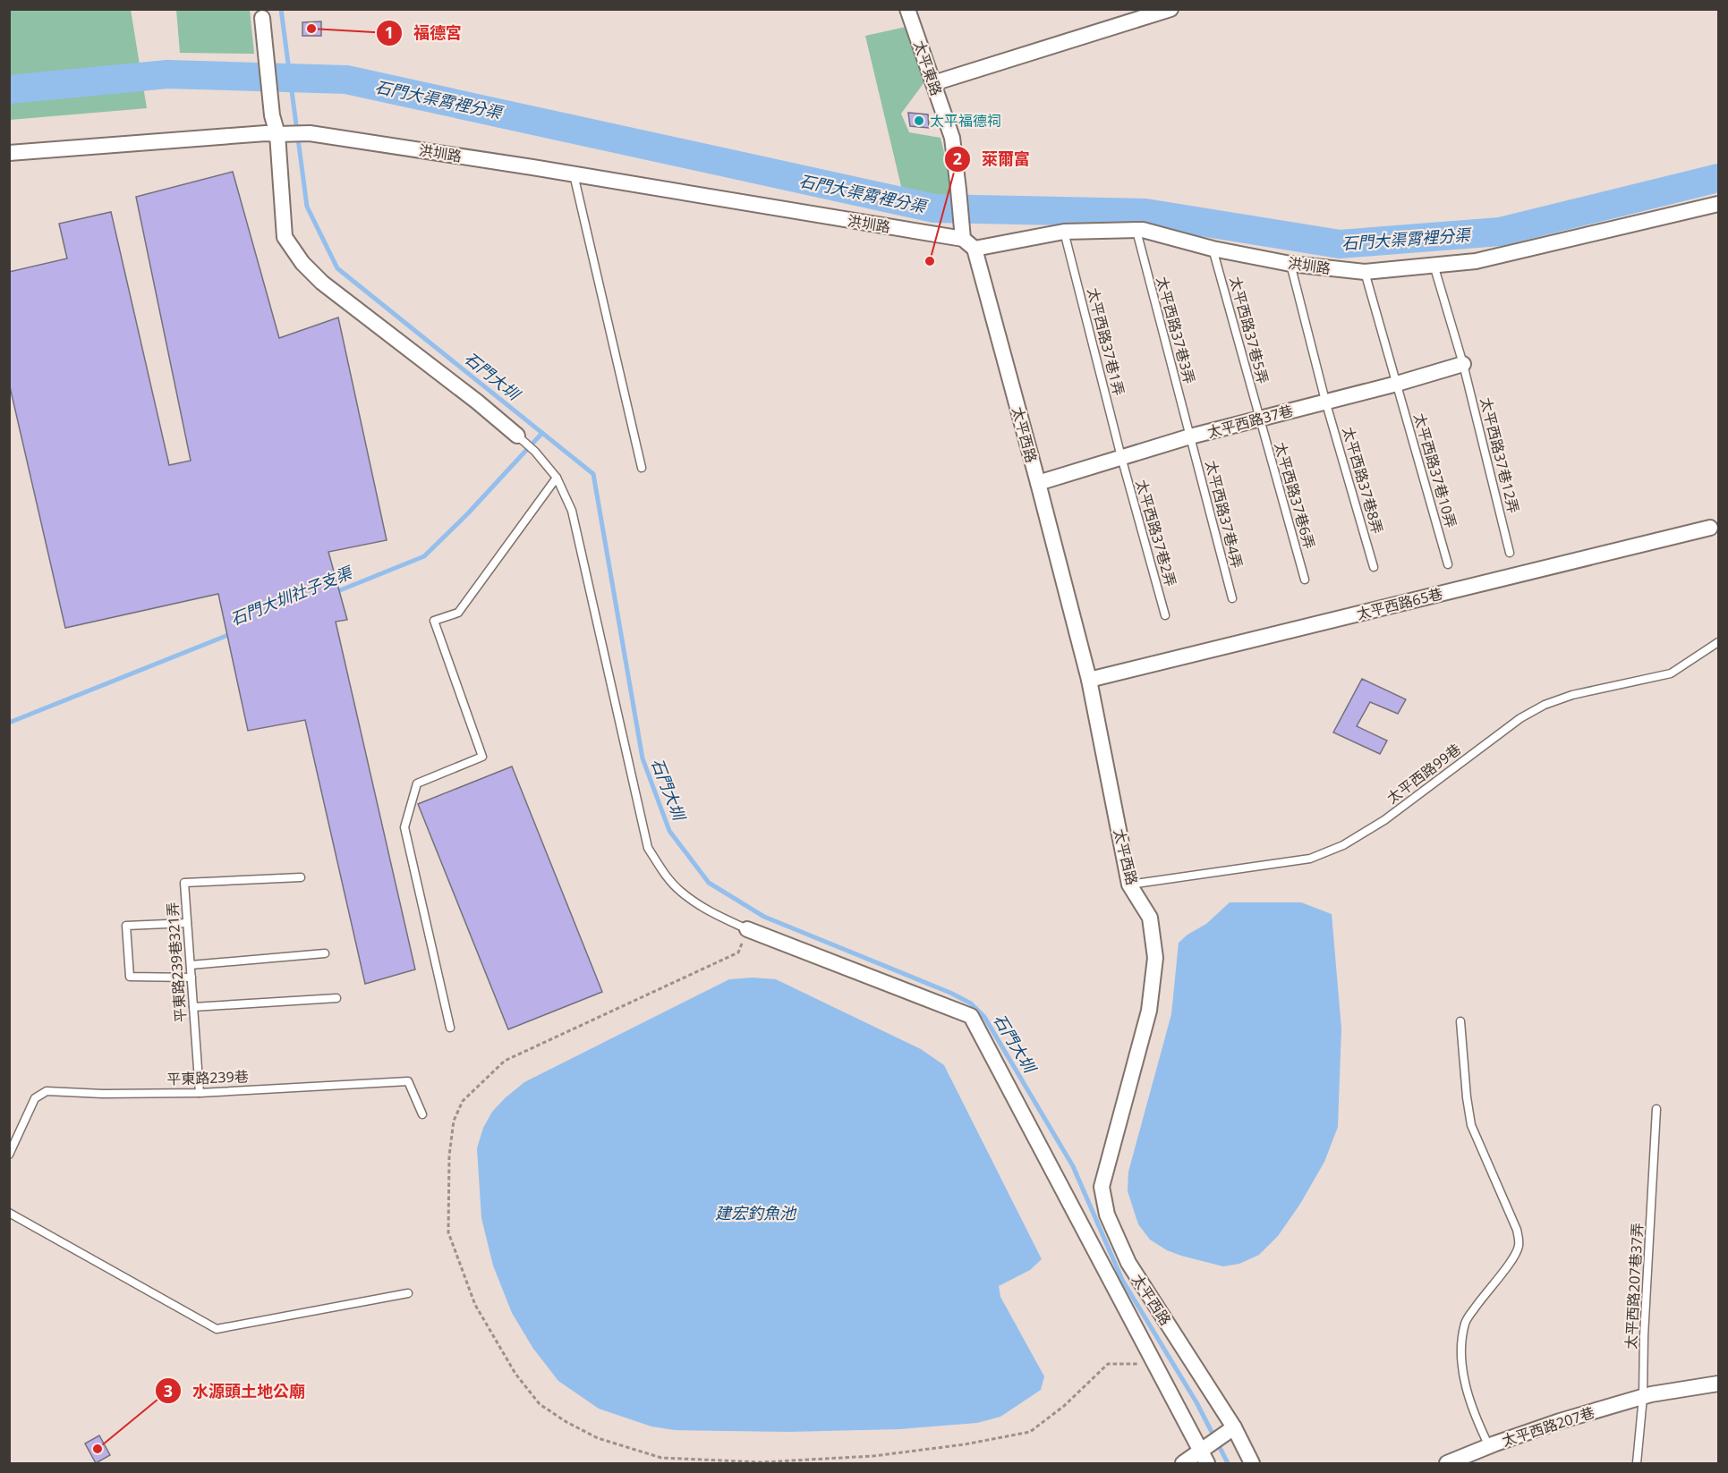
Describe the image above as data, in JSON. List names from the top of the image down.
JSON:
{
  "streets": {
    "street": [
      "太平東路",
      "洪圳路",
      "太平西路37巷",
      "太平西路",
      "太平西路65巷",
      "太平西路207巷"
    ],
    "lane": [
      "太平西路37巷3弄",
      "太平西路37巷5弄",
      "太平西路37巷1弄",
      "太平西路37巷12弄",
      "太平西路37巷10弄",
      "太平西路37巷8弄",
      "太平西路37巷6弄",
      "太平西路37巷4弄",
      "太平西路37巷2弄",
      "太平西路99巷",
      "平東路239巷321弄",
      "平東路239巷",
      "太平西路207巷37弄"
    ]
  },
  "crossings": [
    ["太平東路", "洪圳路"],
    ["洪圳路", "太平西路37巷3弄"],
    ["洪圳路", "太平西路37巷5弄"],
    ["洪圳路", "太平西路37巷1弄"],
    ["洪圳路", "太平西路"],
    ["洪圳路", "太平西路37巷12弄"],
    ["洪圳路", "太平西路37巷10弄"],
    ["洪圳路", "太平西路37巷8弄"],
    ["太平西路37巷3弄", "太平西路37巷"],
    ["太平西路37巷3弄", "太平西路37巷4弄"],
    ["太平西路37巷5弄", "太平西路37巷"],
    ["太平西路37巷5弄", "太平西路37巷6弄"],
    ["太平西路37巷1弄", "太平西路37巷"],
    ["太平西路37巷1弄", "太平西路37巷2弄"],
    ["太平西路37巷", "太平西路"],
    ["太平西路37巷", "太平西路37巷12弄"],
    ["太平西路37巷", "太平西路37巷10弄"],
    ["太平西路37巷", "太平西路37巷8弄"],
    ["太平西路37巷", "太平西路37巷6弄"],
    ["太平西路37巷", "太平西路37巷4弄"],
    ["太平西路37巷", "太平西路37巷2弄"],
    ["太平西路", "太平西路65巷"],
    ["太平西路", "太平西路99巷"],
    ["平東路239巷321弄", "平東路239巷"],
    ["太平西路207巷37弄", "太平西路207巷"]
  ],
  "water": [
    "石門大渠霄裡分渠",
    "石門大圳",
    "石門大圳社子支渠",
    "建宏釣魚池"
  ],
  "places": [
    "福德宮",
    "太平福德祠",
    "萊爾富",
    "水源頭土地公廟"
  ]
}
